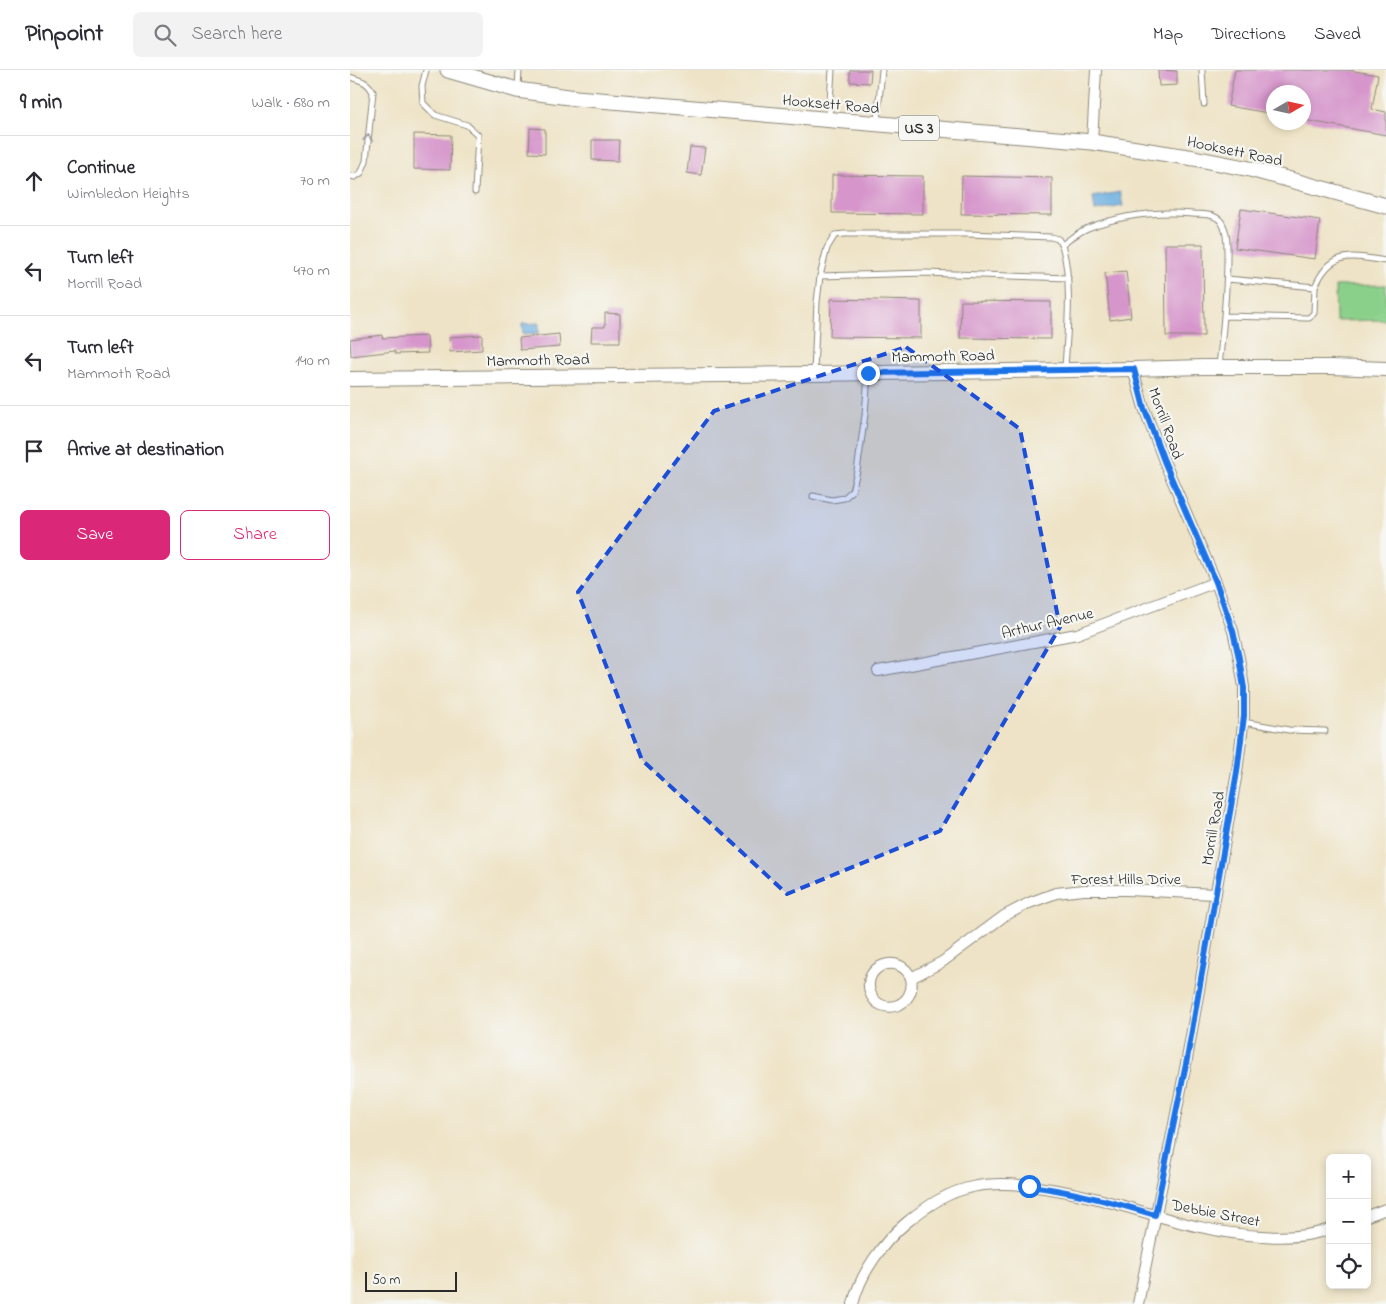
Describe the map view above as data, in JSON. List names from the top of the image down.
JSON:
{
  "streets": {
    "main road": ["Hooksett Road", "US 3", "Mammoth Road"],
    "street": [
      "Morrill Road",
      "Arthur Avenue",
      "Forest Hills Drive",
      "Debbie Street"
    ]
  },
  "crossings": [
    ["Mammoth Road", "Morrill Road"],
    ["Morrill Road", "Arthur Avenue"],
    ["Morrill Road", "Forest Hills Drive"],
    ["Morrill Road", "Debbie Street"]
  ],
  "scale_bar": "50 m",
  "north": "right",
  "page": {
    "header": "Pinpoint",
    "search": "Search here",
    "nav": ["Map", "Directions", "Saved"],
    "heading": ["9 min", "Walk · 680 m"],
    "list": [
      ["Continue", "Wimbledon Heights", "70 m"],
      ["Turn left", "Morrill Road", "470 m"],
      ["Turn left", "Mammoth Road", "140 m"],
      "Arrive at destination"
    ],
    "buttons": ["Save", "Share"],
    "map_buttons": ["+", "−"],
    "scale": "50 m"
  }
}
